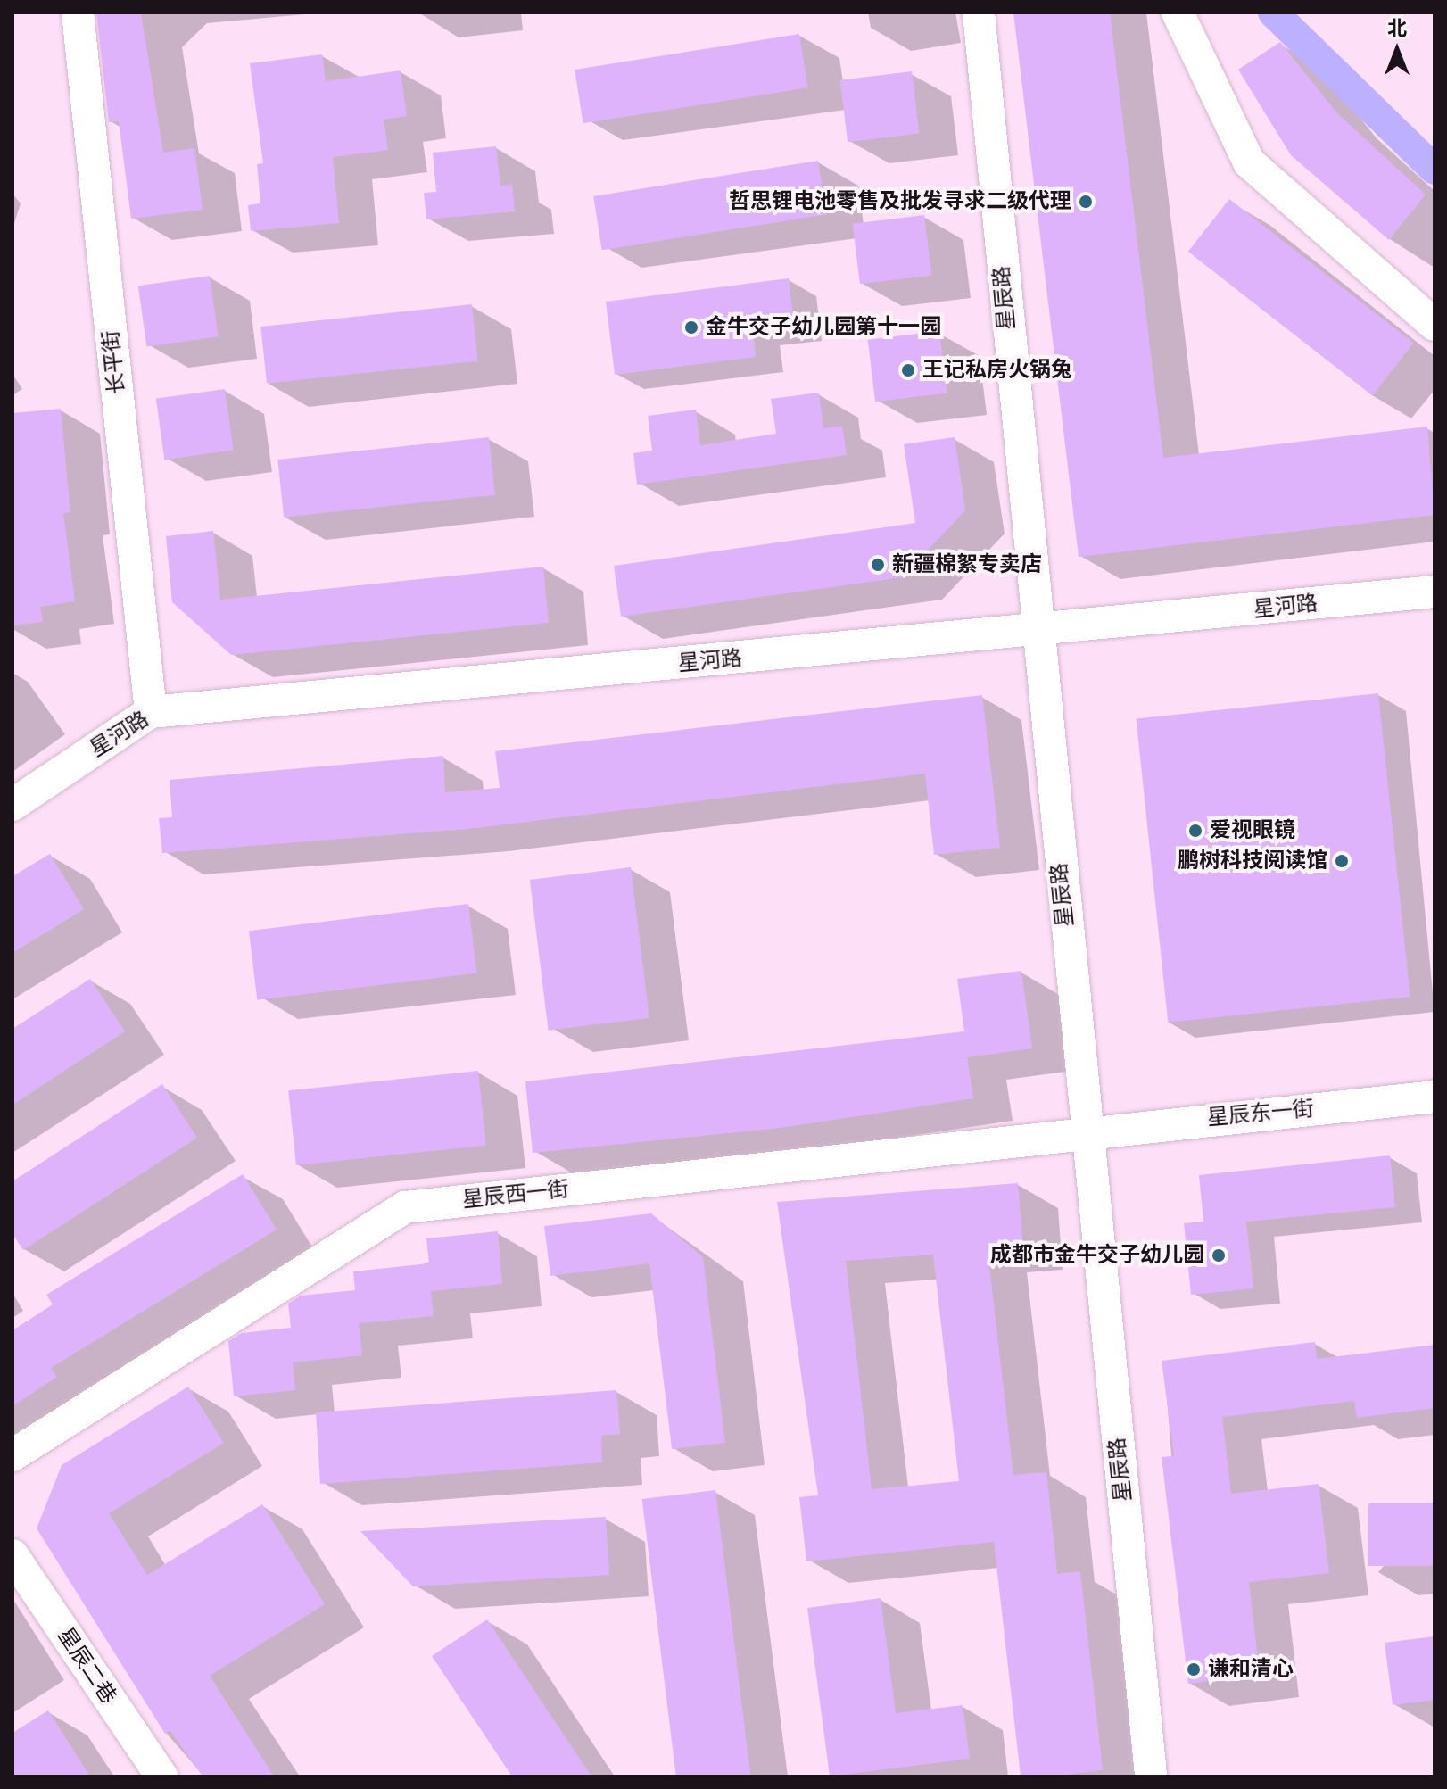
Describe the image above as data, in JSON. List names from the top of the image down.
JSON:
{
  "streets": {
    "street": [
      "星辰路",
      "长平街",
      "星河路",
      "星辰东一街",
      "星辰西一街",
      "星辰二巷"
    ]
  },
  "crossings": [
    ["星辰路", "星河路"],
    ["星辰路", "星辰东一街"],
    ["星辰路", "星辰西一街"],
    ["长平街", "星河路"],
    ["星辰东一街", "星辰西一街"]
  ],
  "places": [
    "哲思锂电池零售及批发寻求二级代理",
    "金牛交子幼儿园第十一园",
    "王记私房火锅兔",
    "新疆棉絮专卖店",
    "爱视眼镜",
    "鹏树科技阅读馆",
    "成都市金牛交子幼儿园",
    "谦和清心"
  ],
  "north": "top"
}
